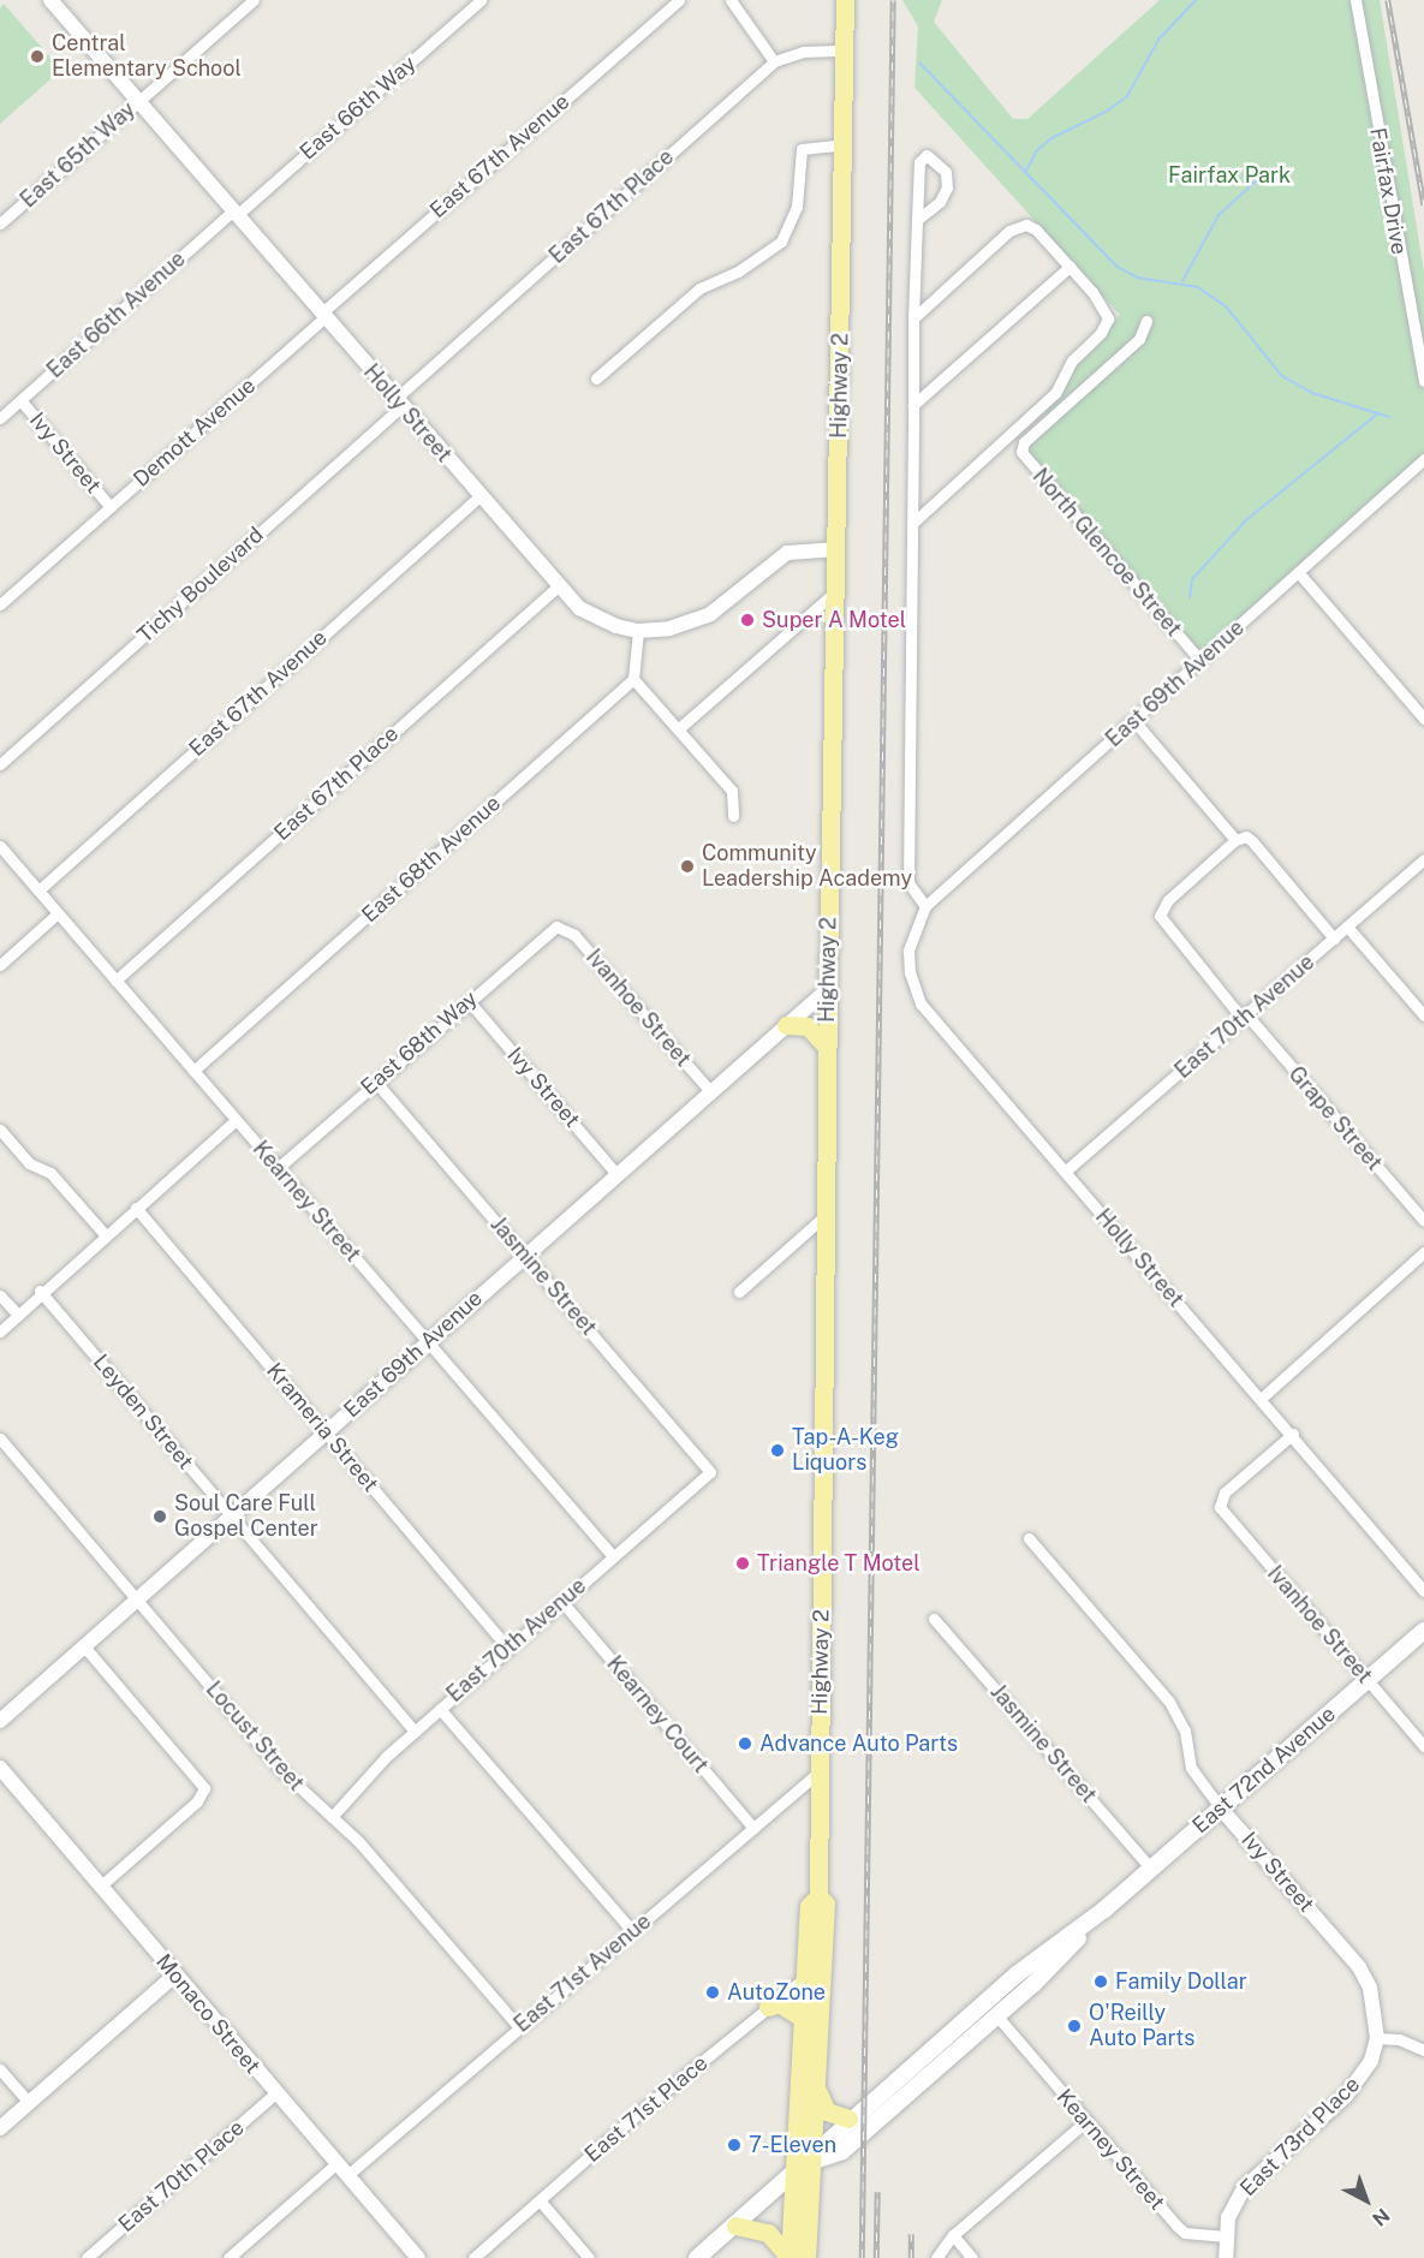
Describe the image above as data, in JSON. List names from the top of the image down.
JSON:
{
  "streets": {
    "main road": ["Highway 2", "East 72nd Avenue"],
    "street": [
      "East 66th Way",
      "East 65th Way",
      "East 67th Avenue",
      "Fairfax Drive",
      "East 67th Place",
      "East 66th Avenue",
      "Holly Street",
      "Demott Avenue",
      "Ivy Street",
      "North Glencoe Street",
      "Tichy Boulevard",
      "East 69th Avenue",
      "East 68th Avenue",
      "Ivanhoe Street",
      "East 70th Avenue",
      "East 68th Way",
      "Grape Street",
      "Kearney Street",
      "Jasmine Street",
      "Leyden Street",
      "Krameria Street",
      "Kearney Court",
      "Locust Street",
      "East 71st Avenue",
      "Monaco Street",
      "East 71st Place",
      "East 73rd Place",
      "East 70th Place"
    ]
  },
  "crossings": [
    ["East 66th Way", "East 66th Avenue"],
    ["East 66th Way", "Holly Street"],
    ["East 65th Way", "Holly Street"],
    ["East 67th Avenue", "Holly Street"],
    ["East 67th Avenue", "Demott Avenue"],
    ["East 67th Avenue", "Kearney Street"],
    ["East 67th Place", "Highway 2"],
    ["East 67th Place", "Holly Street"],
    ["East 67th Place", "Tichy Boulevard"],
    ["East 67th Place", "Kearney Street"],
    ["East 66th Avenue", "Holly Street"],
    ["East 66th Avenue", "Ivy Street"],
    ["Highway 2", "Holly Street"],
    ["Highway 2", "East 69th Avenue"],
    ["Highway 2", "East 72nd Avenue"],
    ["Highway 2", "East 71st Avenue"],
    ["Highway 2", "East 71st Place"],
    ["Holly Street", "Demott Avenue"],
    ["Holly Street", "Tichy Boulevard"],
    ["Holly Street", "East 69th Avenue"],
    ["Holly Street", "Ivanhoe Street"],
    ["Holly Street", "East 70th Avenue"],
    ["Demott Avenue", "Ivy Street"],
    ["Ivy Street", "East 69th Avenue"],
    ["Ivy Street", "East 68th Way"],
    ["Ivy Street", "East 72nd Avenue"],
    ["Ivy Street", "East 73rd Place"],
    ["North Glencoe Street", "East 69th Avenue"],
    ["East 69th Avenue", "Ivanhoe Street"],
    ["East 69th Avenue", "Kearney Street"],
    ["East 69th Avenue", "Jasmine Street"],
    ["East 69th Avenue", "Leyden Street"],
    ["East 69th Avenue", "Krameria Street"],
    ["East 69th Avenue", "Locust Street"],
    ["East 68th Avenue", "Kearney Street"],
    ["Ivanhoe Street", "East 68th Way"],
    ["Ivanhoe Street", "East 72nd Avenue"],
    ["East 70th Avenue", "Grape Street"],
    ["East 70th Avenue", "Kearney Street"],
    ["East 70th Avenue", "Jasmine Street"],
    ["East 70th Avenue", "Leyden Street"],
    ["East 70th Avenue", "Krameria Street"],
    ["East 70th Avenue", "Kearney Court"],
    ["East 70th Avenue", "Locust Street"],
    ["East 68th Way", "Kearney Street"],
    ["East 68th Way", "Jasmine Street"],
    ["Kearney Street", "East 72nd Avenue"],
    ["Kearney Street", "East 73rd Place"],
    ["Jasmine Street", "East 72nd Avenue"],
    ["Kearney Court", "East 71st Avenue"],
    ["Locust Street", "East 71st Avenue"],
    ["East 71st Avenue", "Monaco Street"],
    ["Monaco Street", "East 70th Place"]
  ],
  "parks": ["Fairfax Park"],
  "places": [
    "Central Elementary School",
    "Super A Motel",
    "Community Leadership Academy",
    "Tap-A-Keg Liquors",
    "Soul Care Full Gospel Center",
    "Triangle T Motel",
    "Advance Auto Parts",
    "Family Dollar",
    "AutoZone",
    "O'Reilly Auto Parts",
    "7-Eleven"
  ],
  "north": "bottom right"
}
